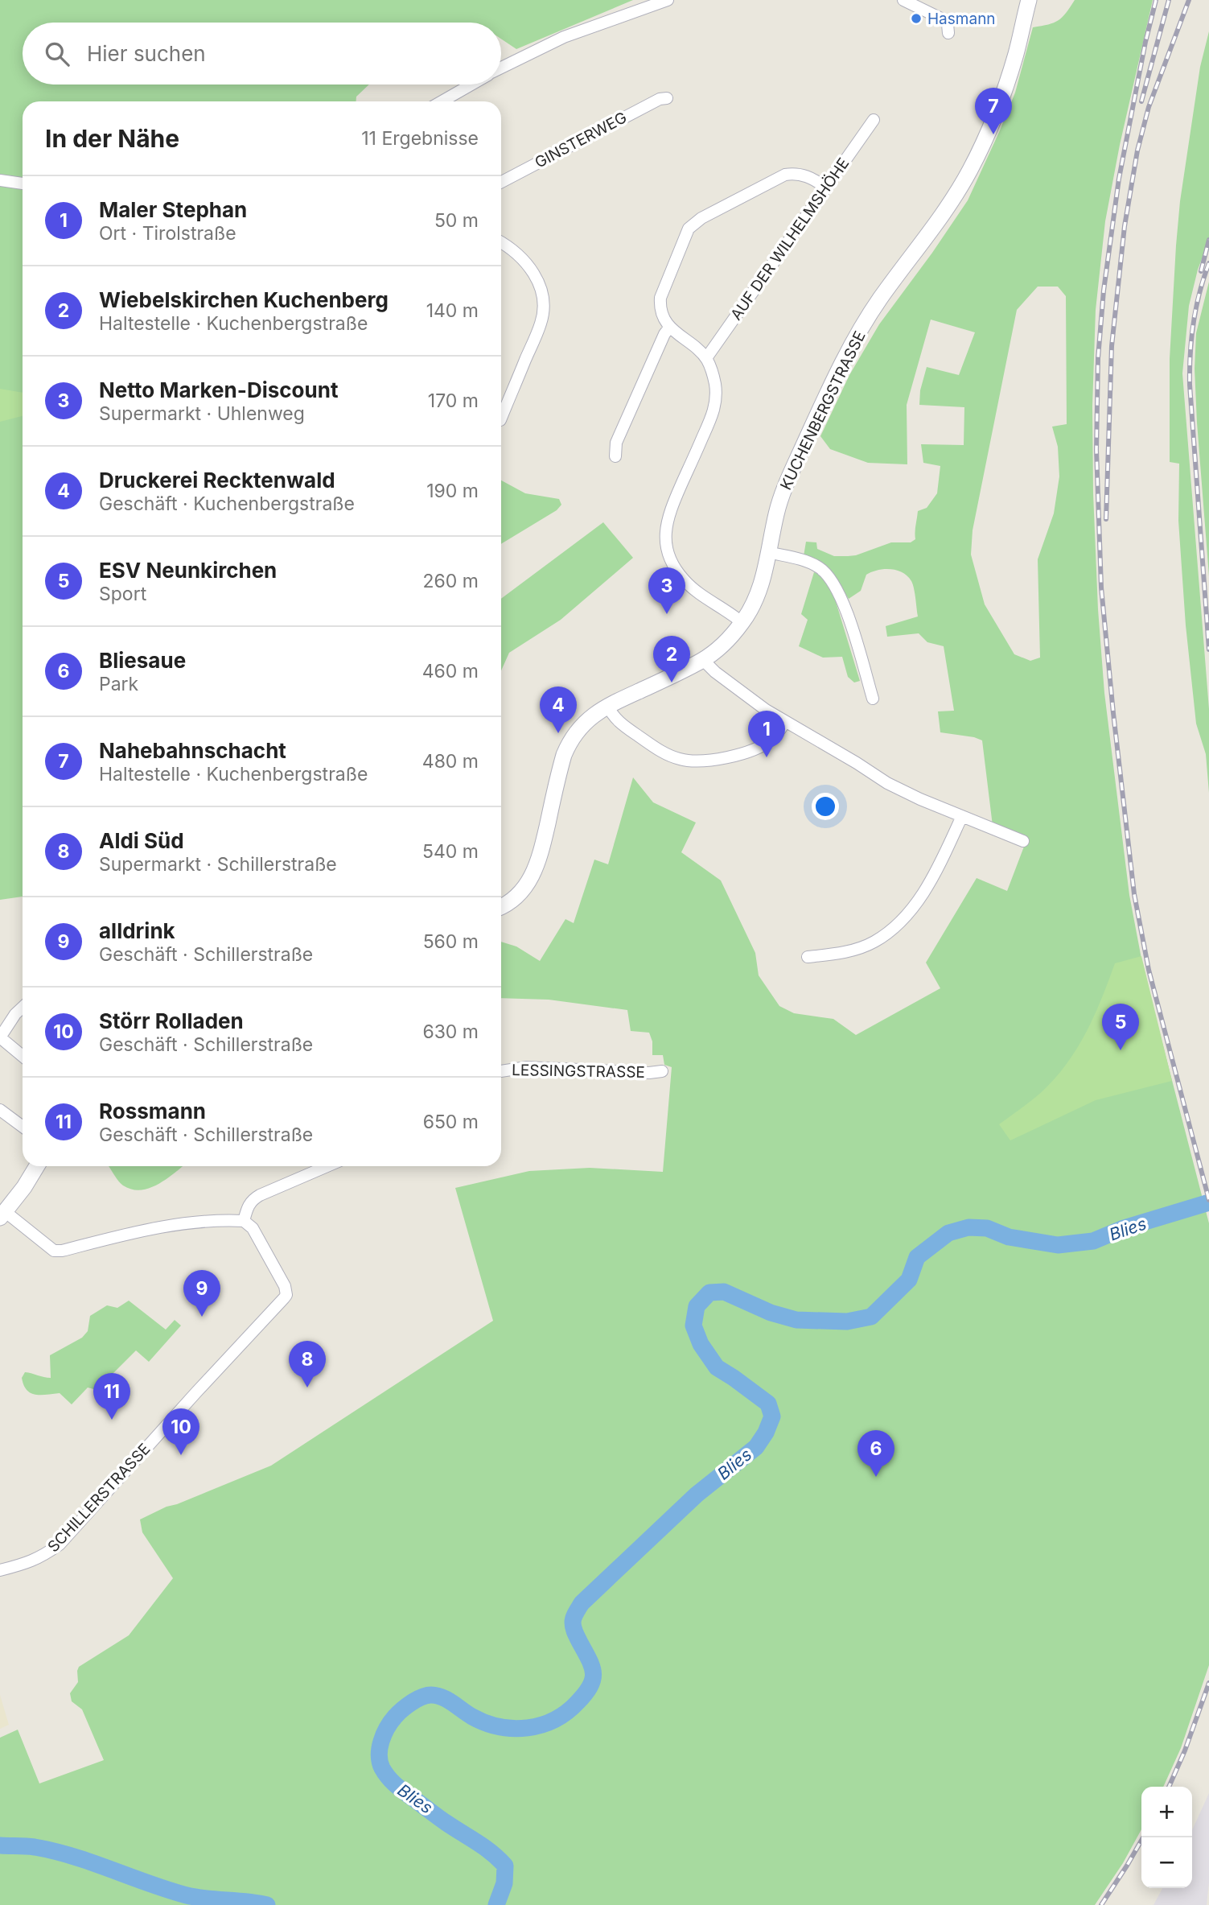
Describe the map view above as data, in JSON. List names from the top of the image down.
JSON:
{
  "streets": {
    "main road": ["KUCHENBERGSTRASSE"],
    "street": [
      "GINSTERWEG",
      "AUF DER WILHELMSHÖHE",
      "LESSINGSTRASSE",
      "SCHILLERSTRASSE"
    ]
  },
  "water": ["Blies"],
  "places": ["Hasmann"],
  "page": {
    "search": "Hier suchen",
    "pins": [
      "7",
      "3",
      "2",
      "4",
      "1",
      "5",
      "9",
      "8",
      "11",
      "10",
      "6"
    ],
    "heading": ["In der Nähe", "11 Ergebnisse"],
    "list": [
      {
        "mark": "1",
        "name": "Maler Stephan",
        "note": "Ort · Tirolstraße",
        "value": "50 m"
      },
      {
        "mark": "2",
        "name": "Wiebelskirchen Kuchenberg",
        "note": "Haltestelle · Kuchenbergstraße",
        "value": "140 m"
      },
      {
        "mark": "3",
        "name": "Netto Marken-Discount",
        "note": "Supermarkt · Uhlenweg",
        "value": "170 m"
      },
      {
        "mark": "4",
        "name": "Druckerei Recktenwald",
        "note": "Geschäft · Kuchenbergstraße",
        "value": "190 m"
      },
      {
        "mark": "5",
        "name": "ESV Neunkirchen",
        "note": "Sport",
        "value": "260 m"
      },
      {
        "mark": "6",
        "name": "Bliesaue",
        "note": "Park",
        "value": "460 m"
      },
      {
        "mark": "7",
        "name": "Nahebahnschacht",
        "note": "Haltestelle · Kuchenbergstraße",
        "value": "480 m"
      },
      {
        "mark": "8",
        "name": "Aldi Süd",
        "note": "Supermarkt · Schillerstraße",
        "value": "540 m"
      },
      {
        "mark": "9",
        "name": "alldrink",
        "note": "Geschäft · Schillerstraße",
        "value": "560 m"
      },
      {
        "mark": "10",
        "name": "Störr Rolladen",
        "note": "Geschäft · Schillerstraße",
        "value": "630 m"
      },
      {
        "mark": "11",
        "name": "Rossmann",
        "note": "Geschäft · Schillerstraße",
        "value": "650 m"
      }
    ],
    "map_buttons": ["+", "−"]
  }
}
